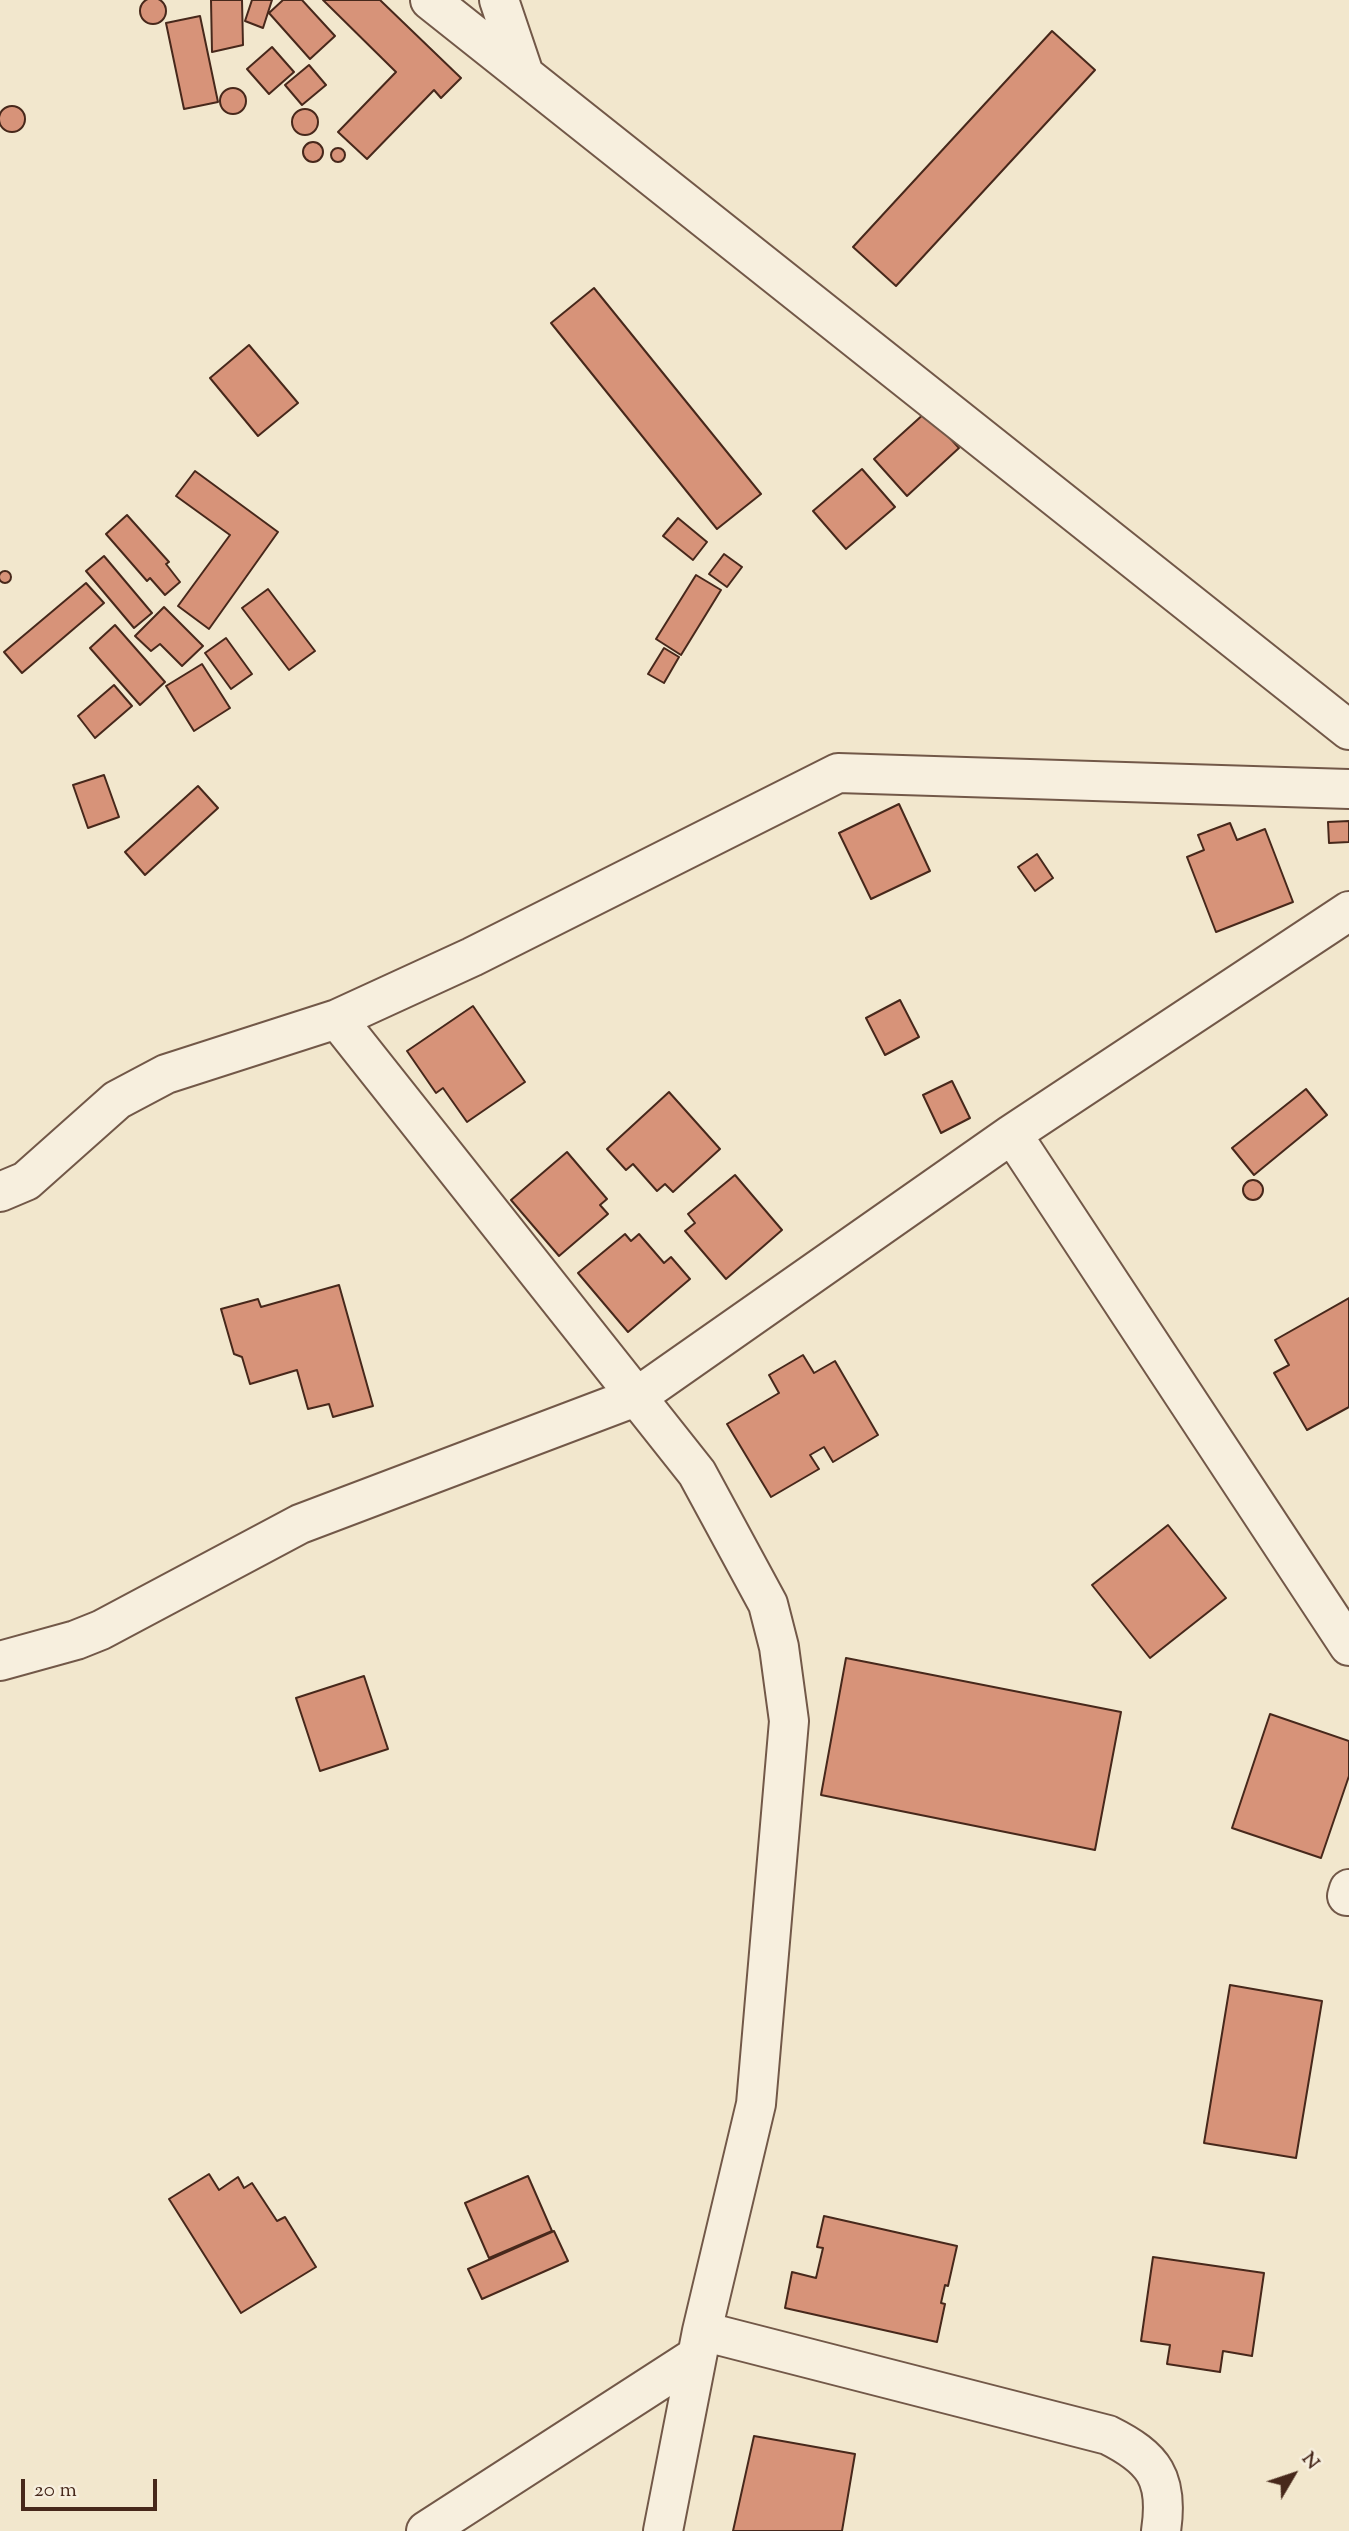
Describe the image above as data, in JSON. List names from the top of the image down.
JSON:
{
  "scale_bar": "20 m",
  "north": "top right"
}
